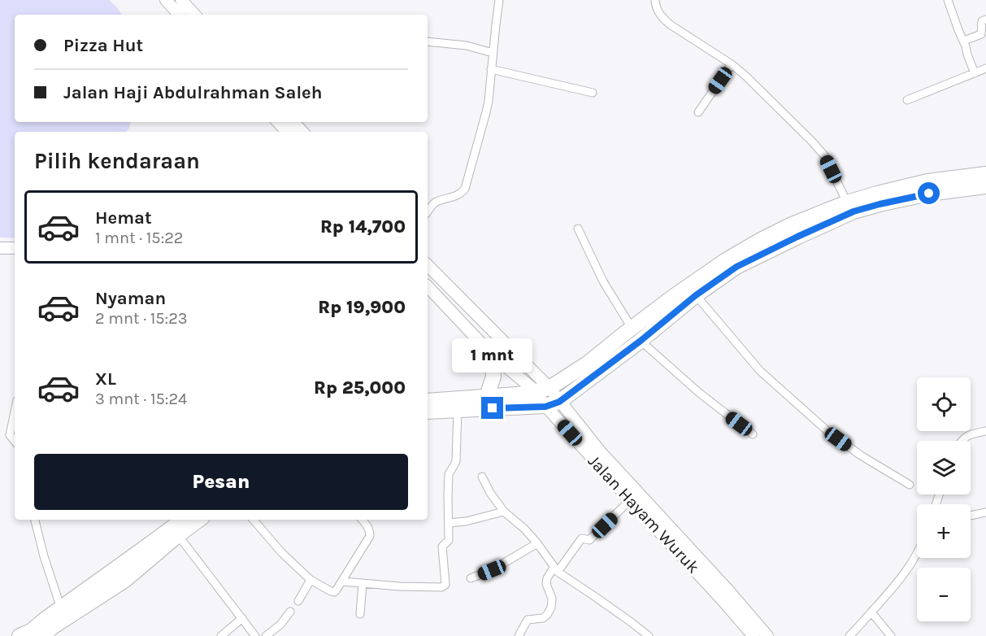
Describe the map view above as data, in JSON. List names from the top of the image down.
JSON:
{
  "streets": {
    "main road": ["Jalan Hayam Wuruk"]
  },
  "page": {
    "banner": ["Pizza Hut", "Jalan Haji Abdulrahman Saleh"],
    "heading": "Pilih kendaraan",
    "list": [
      {
        "name": "Hemat",
        "note": "1 mnt · 15:22",
        "value": "Rp 14,700"
      },
      {
        "name": "Nyaman",
        "note": "2 mnt · 15:23",
        "value": "Rp 19,900"
      },
      {
        "name": "XL",
        "note": "3 mnt · 15:24",
        "value": "Rp 25,000"
      }
    ],
    "bubble": "1 mnt",
    "map_buttons": ["+", "−"],
    "buttons": "Pesan"
  }
}
